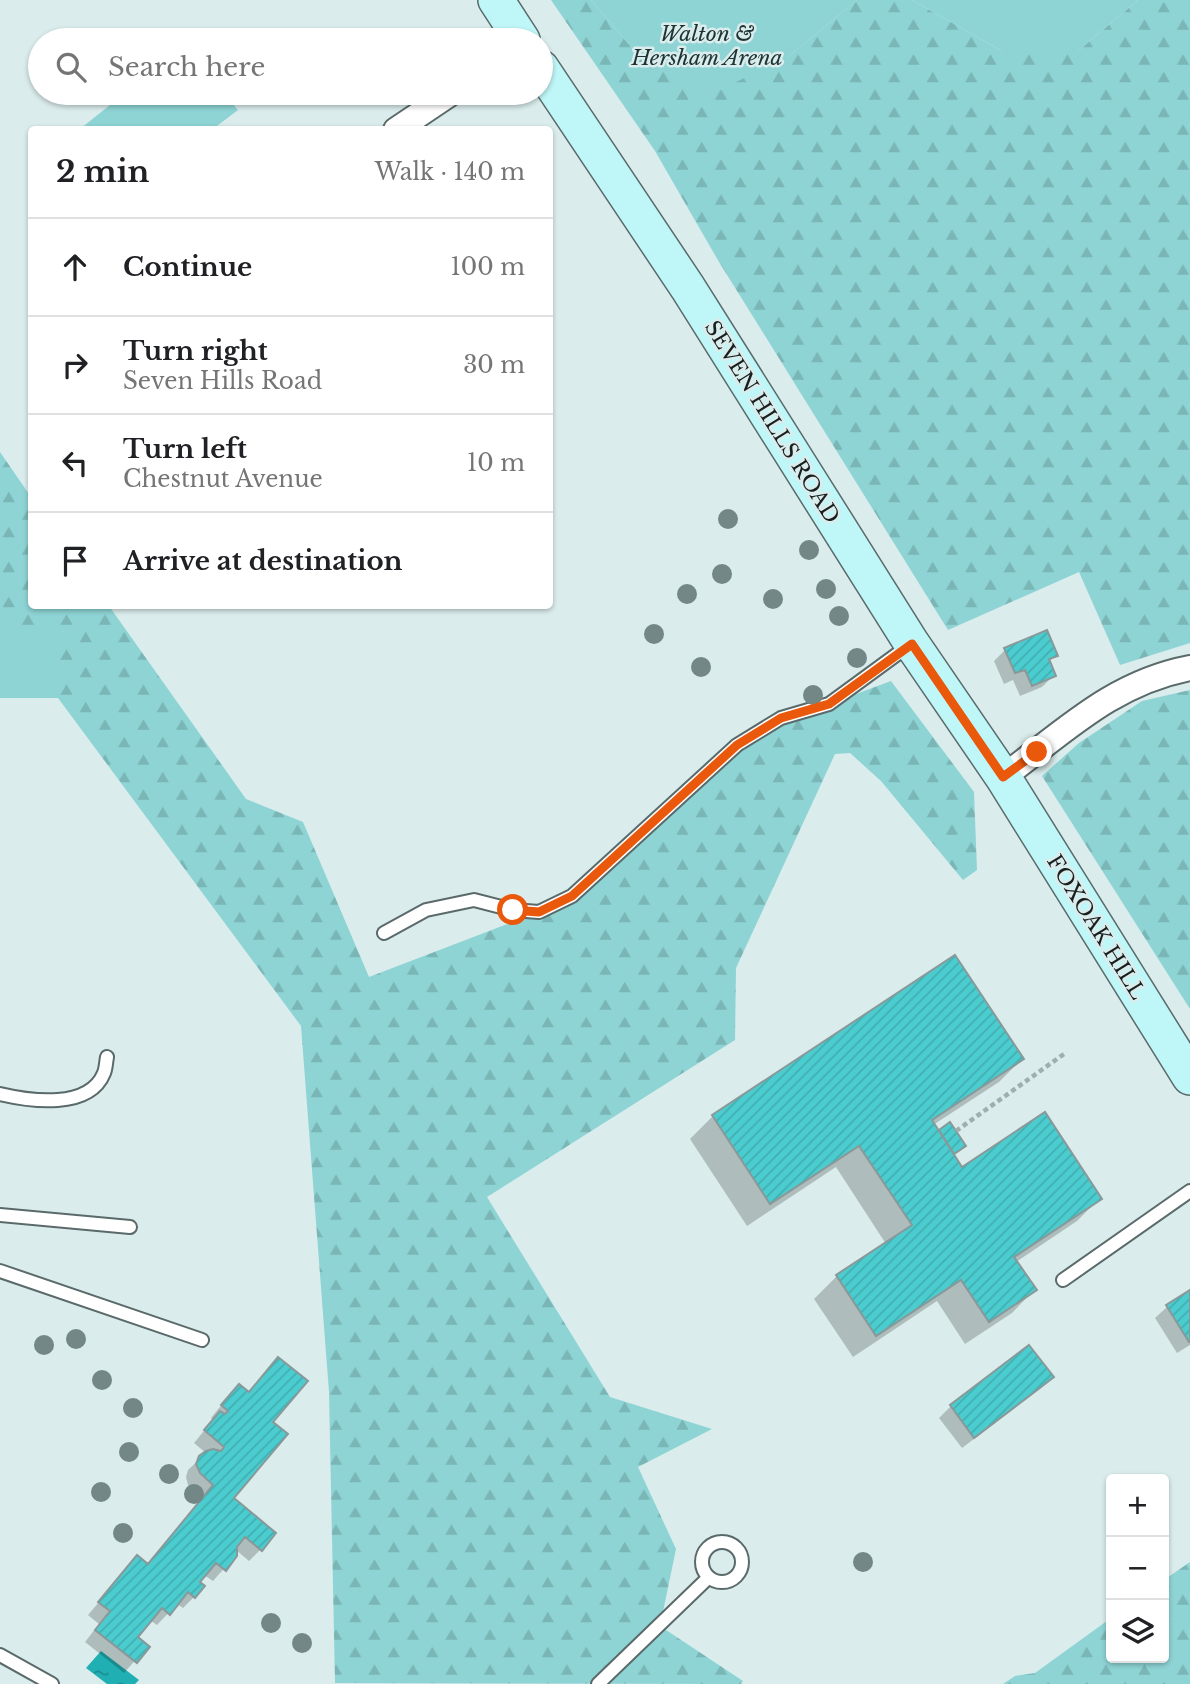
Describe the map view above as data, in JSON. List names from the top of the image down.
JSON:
{
  "streets": {
    "main road": ["SEVEN HILLS ROAD", "FOXOAK HILL"]
  },
  "crossings": [
    ["SEVEN HILLS ROAD", "FOXOAK HILL"]
  ],
  "parks": ["Walton & Hersham Arena"],
  "page": {
    "search": "Search here",
    "heading": ["2 min", "Walk · 140 m"],
    "list": [
      ["Continue", "100 m"],
      ["Turn right", "Seven Hills Road", "30 m"],
      ["Turn left", "Chestnut Avenue", "10 m"],
      "Arrive at destination"
    ],
    "map_buttons": ["+", "−"]
  }
}
